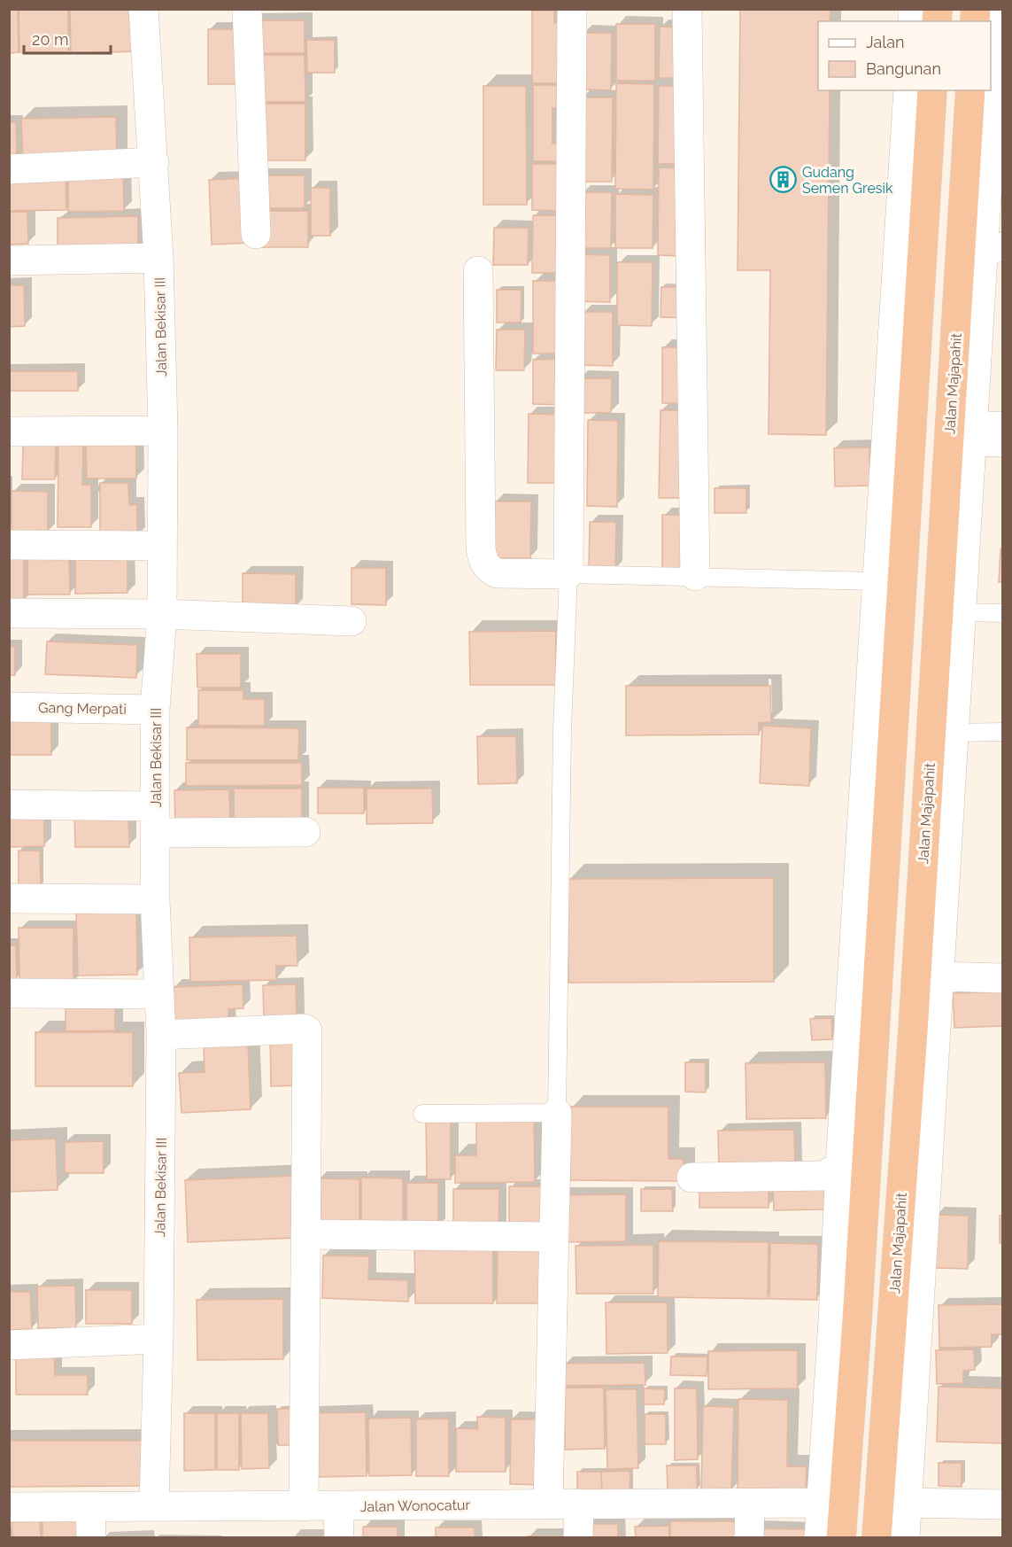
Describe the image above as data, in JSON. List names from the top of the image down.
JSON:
{
  "streets": {
    "highway": ["Jalan Majapahit"],
    "street": ["Jalan Bekisar III", "Gang Merpati", "Jalan Wonocatur"]
  },
  "crossings": [
    ["Jalan Bekisar III", "Gang Merpati"],
    ["Jalan Bekisar III", "Jalan Wonocatur"]
  ],
  "places": {
    "building": ["Gudang Semen Gresik"]
  },
  "legend": ["Jalan", "Bangunan"],
  "scale_bar": "20 m"
}
